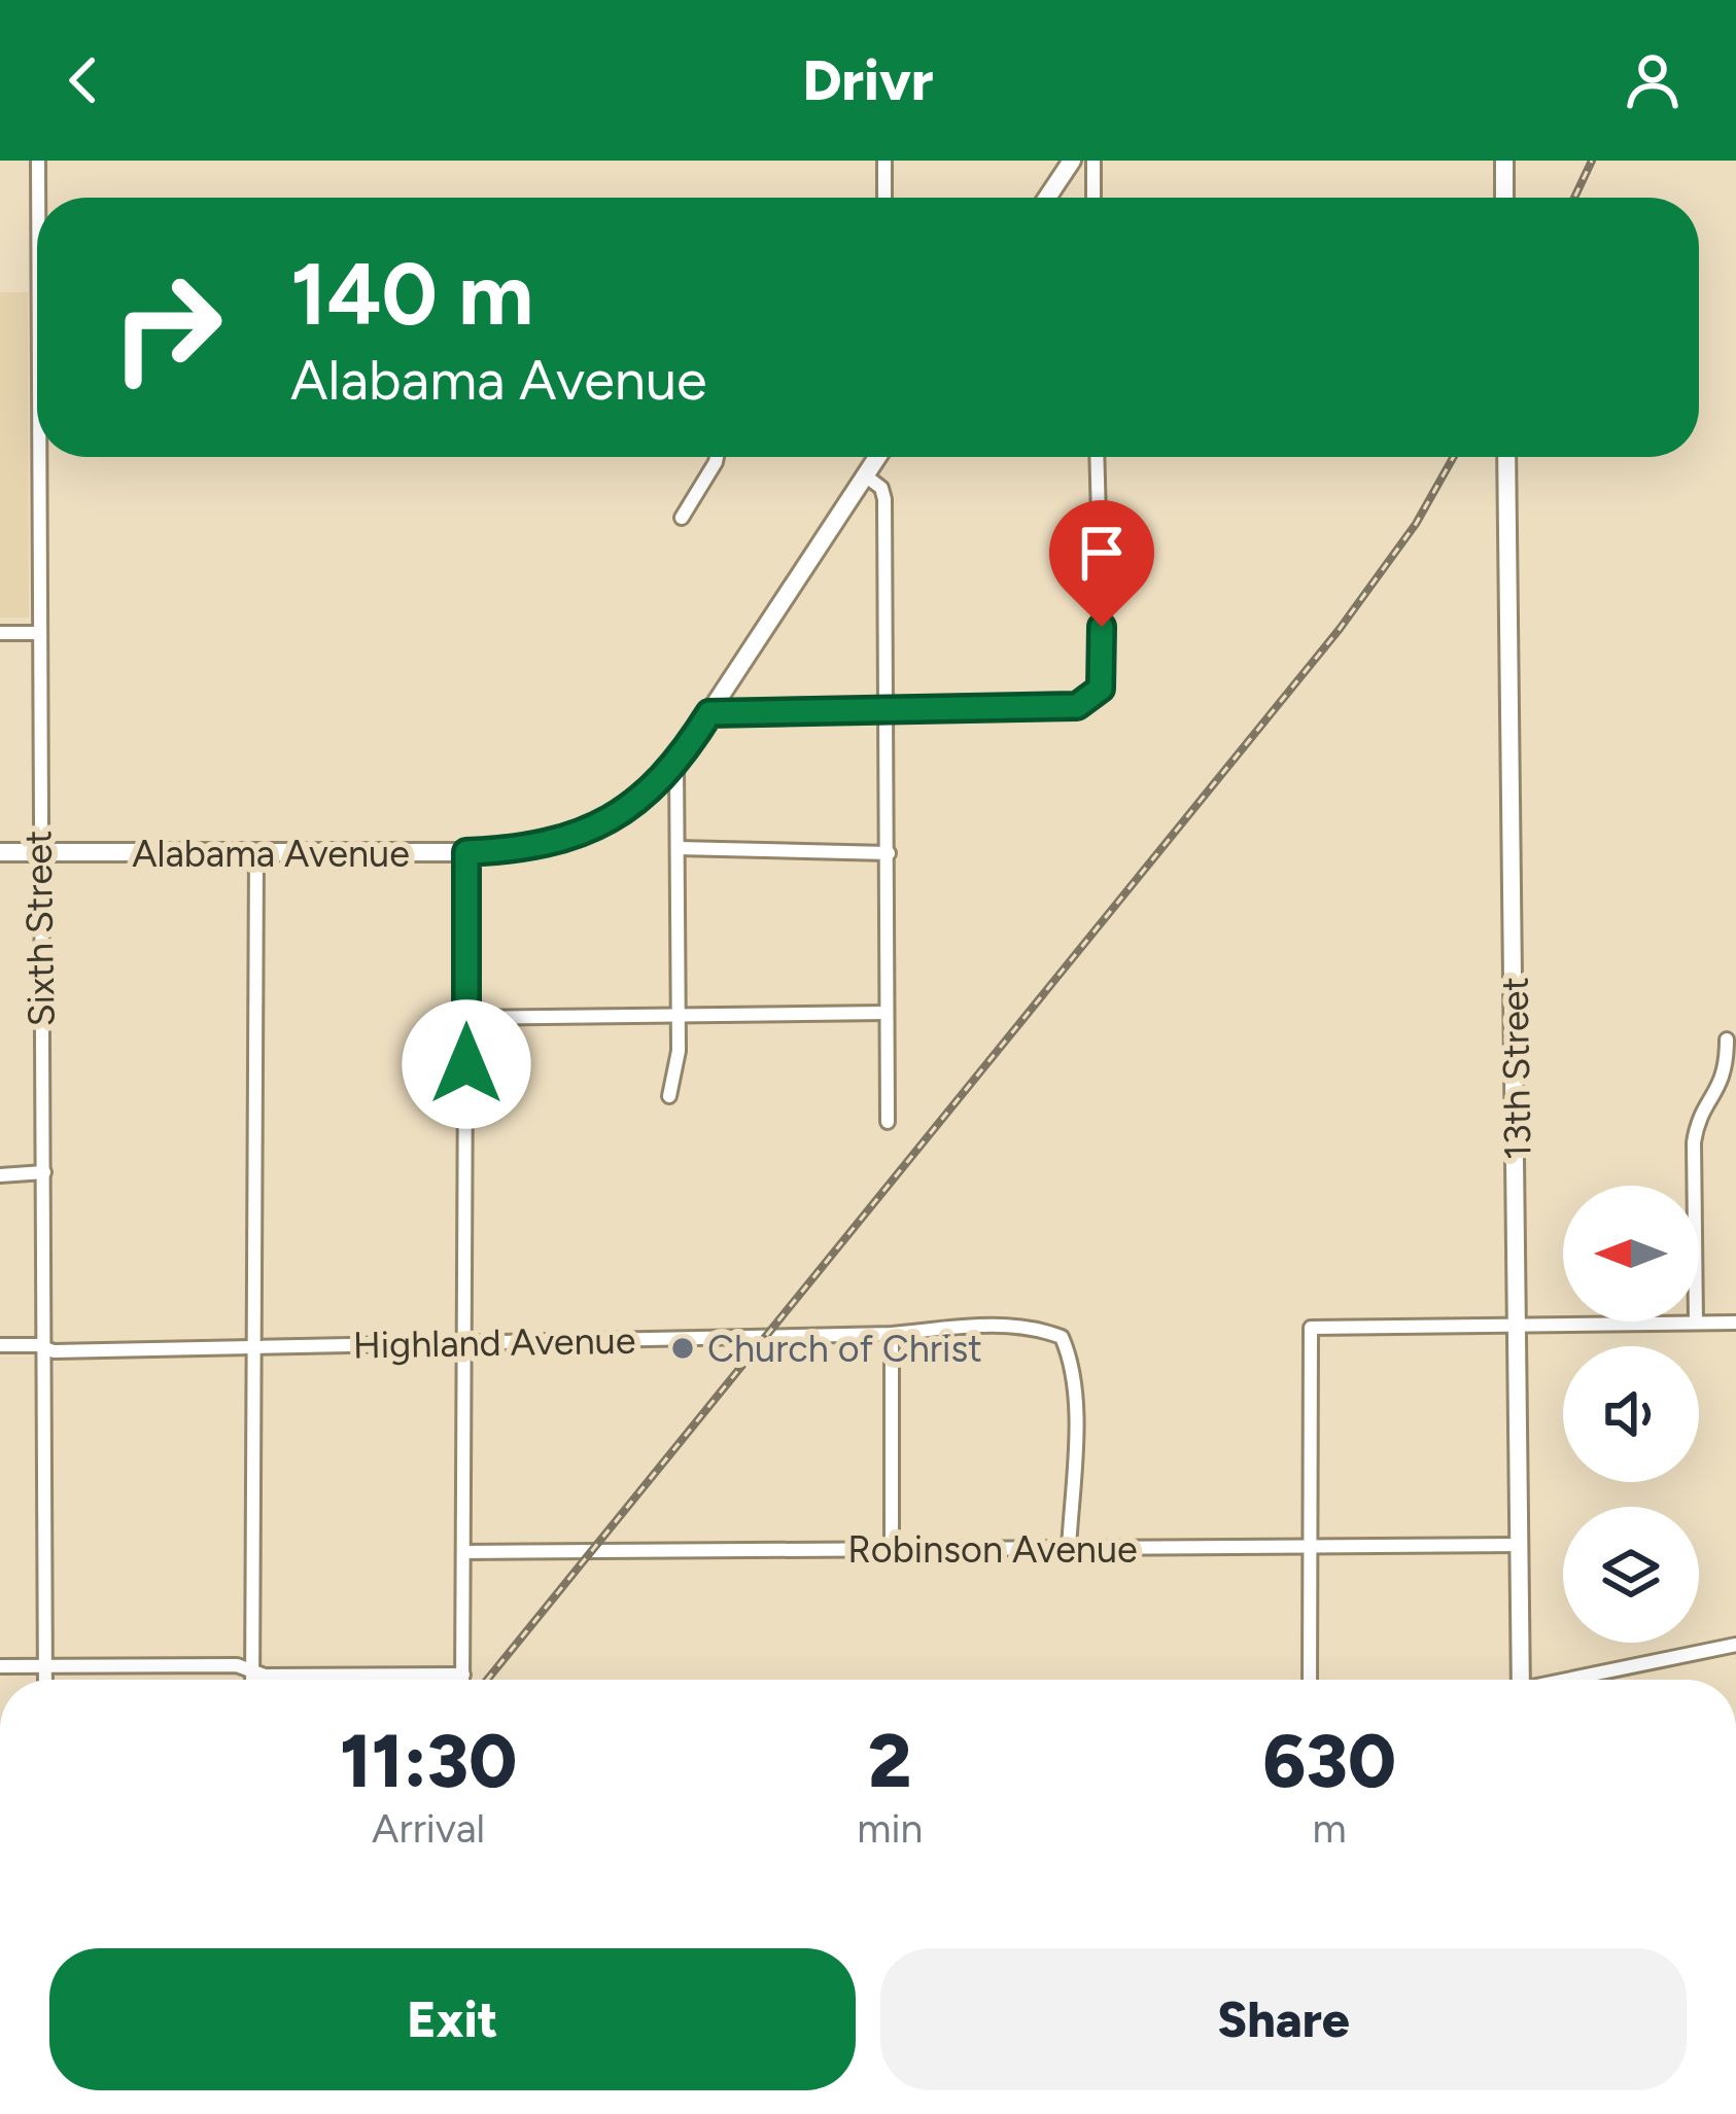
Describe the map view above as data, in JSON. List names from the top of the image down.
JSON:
{
  "streets": {
    "street": [
      "Alabama Avenue",
      "Sixth Street",
      "13th Street",
      "Highland Avenue",
      "Robinson Avenue"
    ]
  },
  "crossings": [
    ["Alabama Avenue", "Sixth Street"],
    ["Sixth Street", "Highland Avenue"],
    ["13th Street", "Robinson Avenue"],
    ["Highland Avenue", "Robinson Avenue"]
  ],
  "places": ["Church of Christ"],
  "north": "left",
  "page": {
    "header": "Drivr",
    "turn": ["140 m", "Alabama Avenue"],
    "eta": [
      "11:30",
      "Arrival",
      "2",
      "min",
      "630",
      "m"
    ],
    "buttons": ["Exit", "Share"]
  }
}
